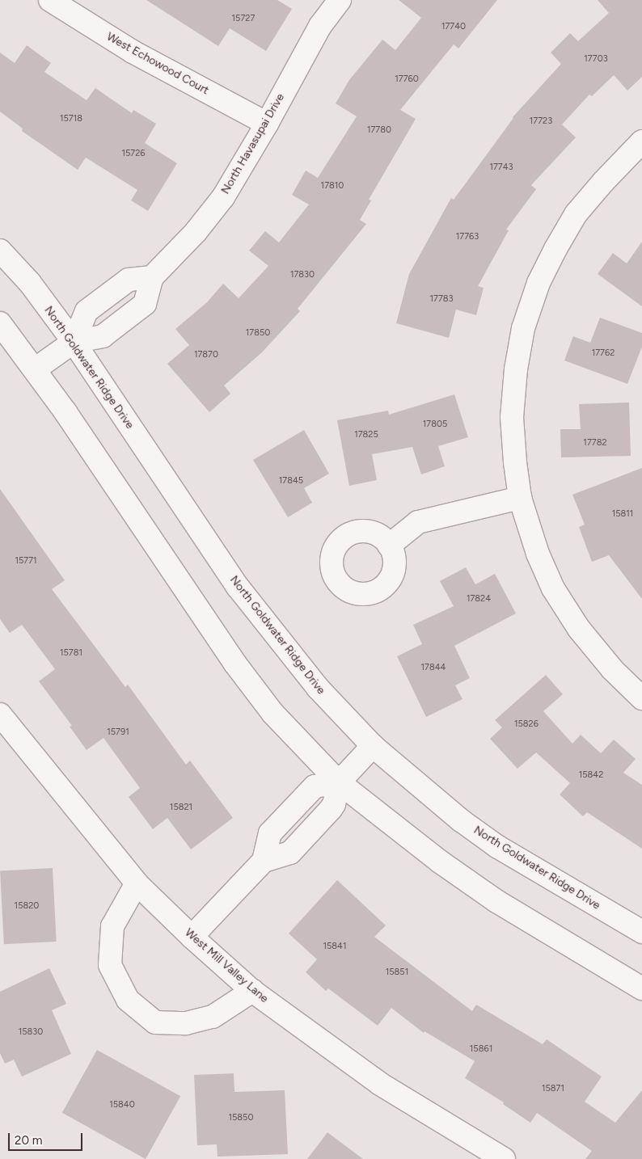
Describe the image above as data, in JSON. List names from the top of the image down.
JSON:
{
  "streets": {
    "street": [
      "West Echowood Court",
      "North Havasupai Drive",
      "North Goldwater Ridge Drive",
      "West Mill Valley Lane"
    ]
  },
  "crossings": [
    ["West Echowood Court", "North Havasupai Drive"],
    ["North Havasupai Drive", "North Goldwater Ridge Drive"]
  ],
  "house_numbers": [
    "15727",
    "17740",
    "17703",
    "17760",
    "15718",
    "17723",
    "17780",
    "15726",
    "17743",
    "17810",
    "17763",
    "17830",
    "17783",
    "17850",
    "17762",
    "17870",
    "17805",
    "17825",
    "17782",
    "17845",
    "15811",
    "15771",
    "17824",
    "15781",
    "17844",
    "15826",
    "15791",
    "15842",
    "15821",
    "15820",
    "15841",
    "15851",
    "15830",
    "15861",
    "15871",
    "15840",
    "15850"
  ],
  "scale_bar": "20 m"
}
